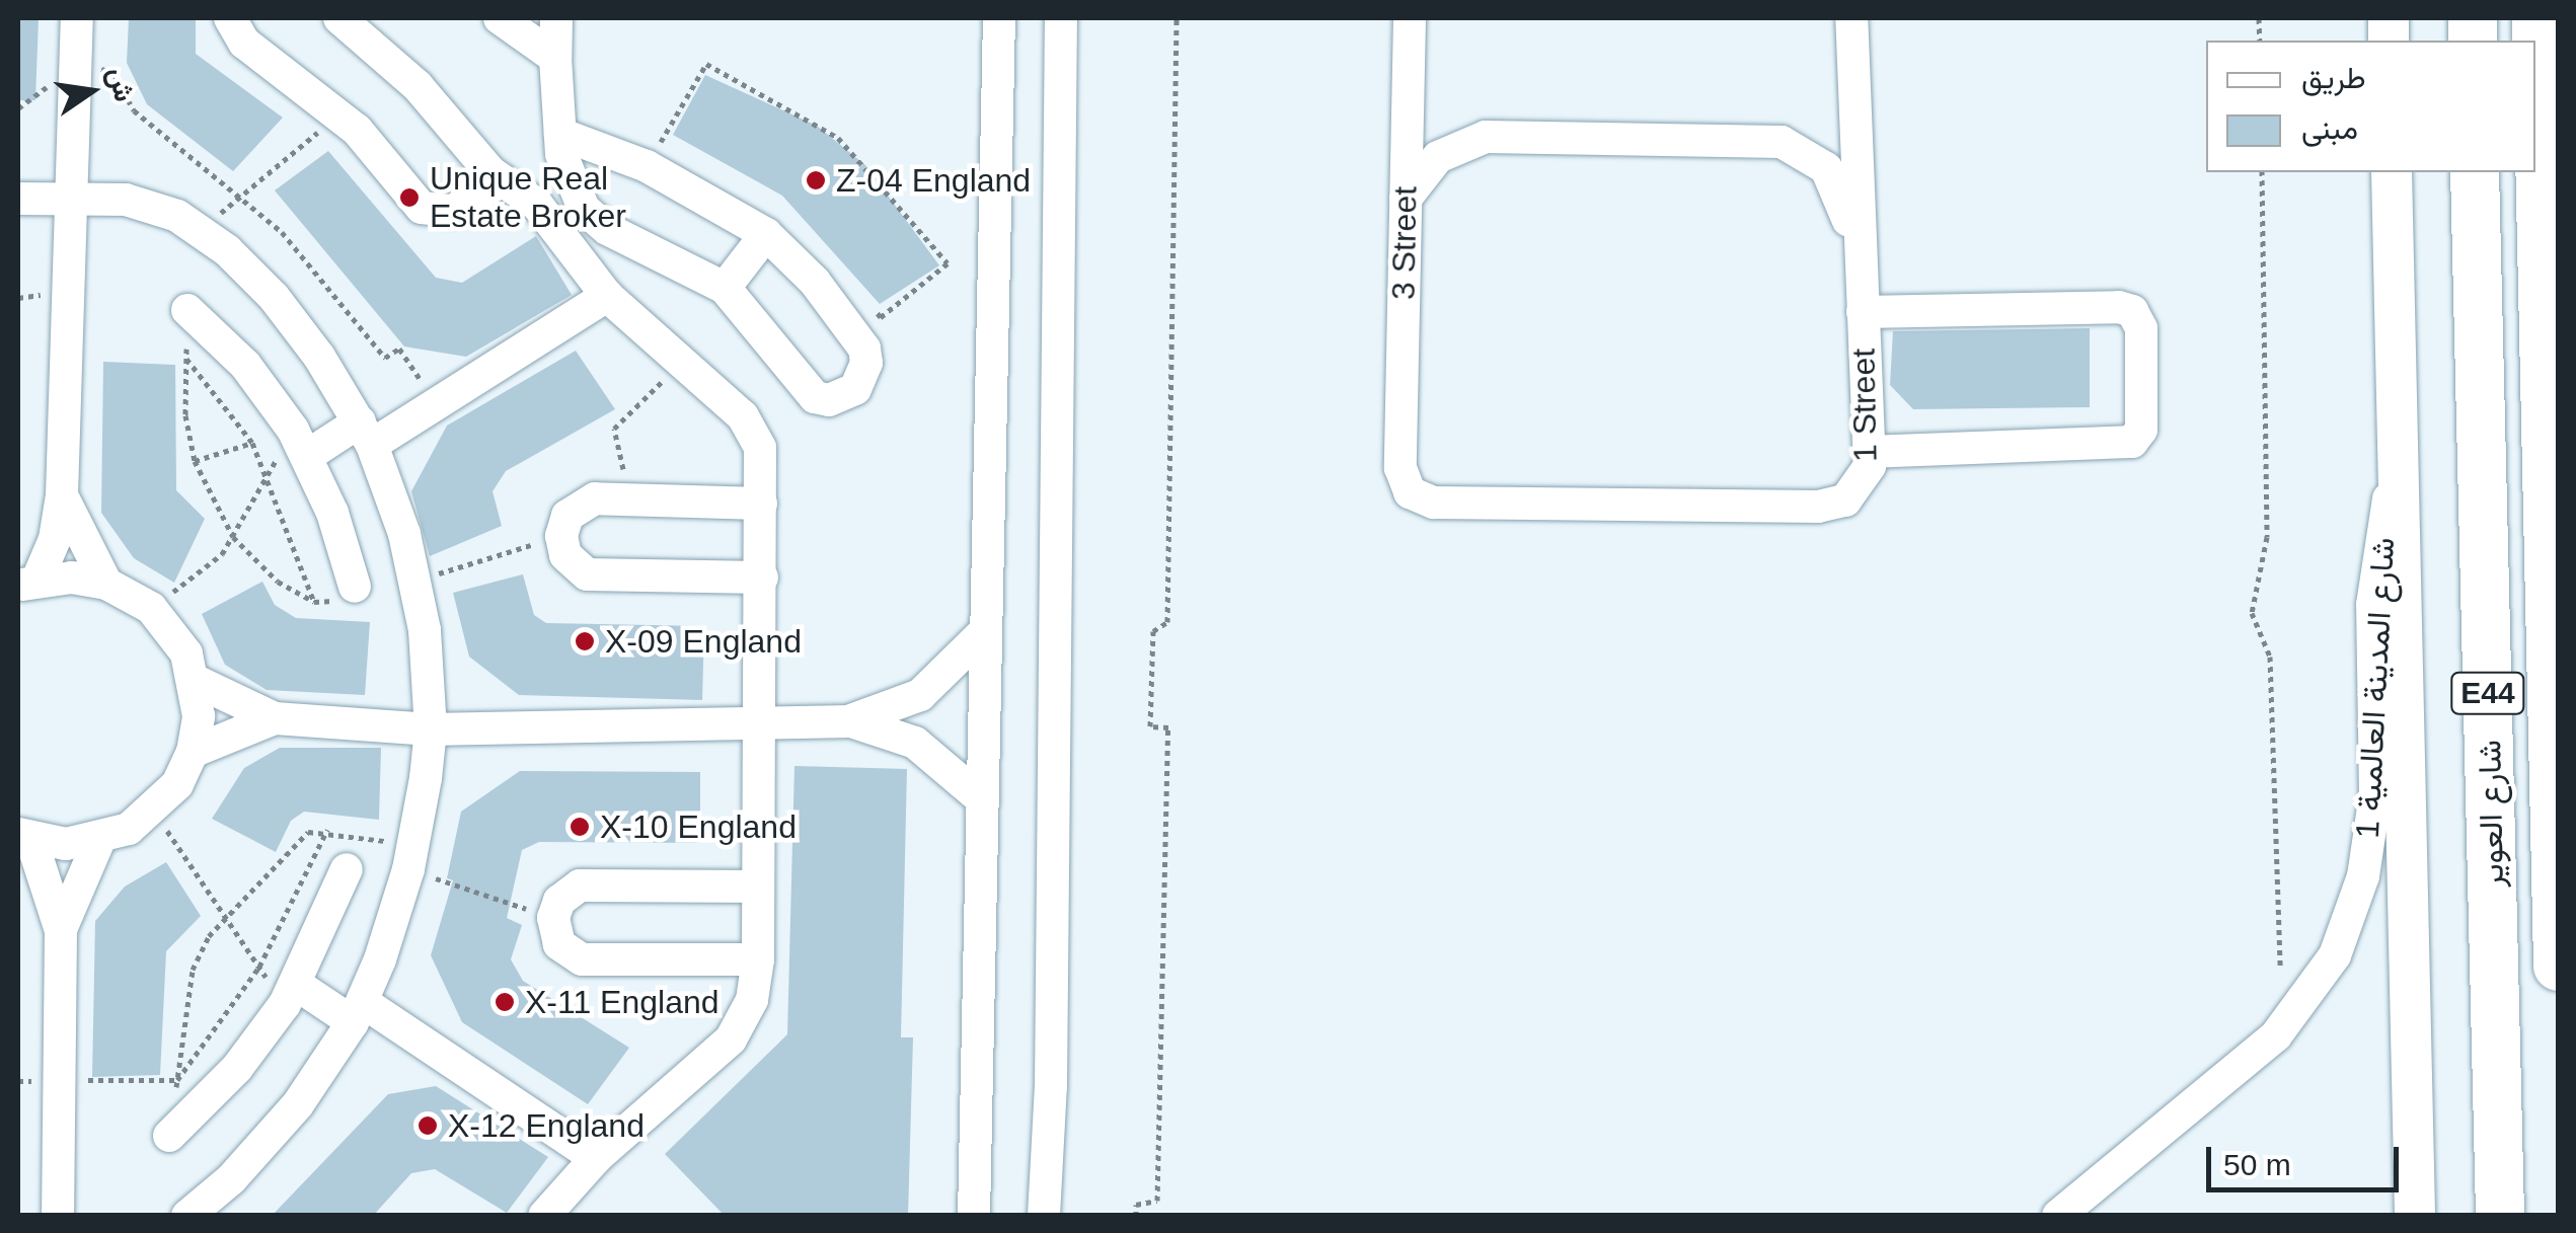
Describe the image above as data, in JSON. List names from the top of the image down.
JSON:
{
  "streets": {
    "highway": ["E44", "شارع العوير"],
    "street": ["3 Street", "1 Street", "شارع المدينة العالمية 1"]
  },
  "crossings": [
    ["3 Street", "1 Street"]
  ],
  "places": [
    "Z-04 England",
    "Unique Real Estate Broker",
    "X-09 England",
    "X-10 England",
    "X-11 England",
    "X-12 England"
  ],
  "legend": ["طريق", "مبنى"],
  "scale_bar": "50 m",
  "north": "right"
}
